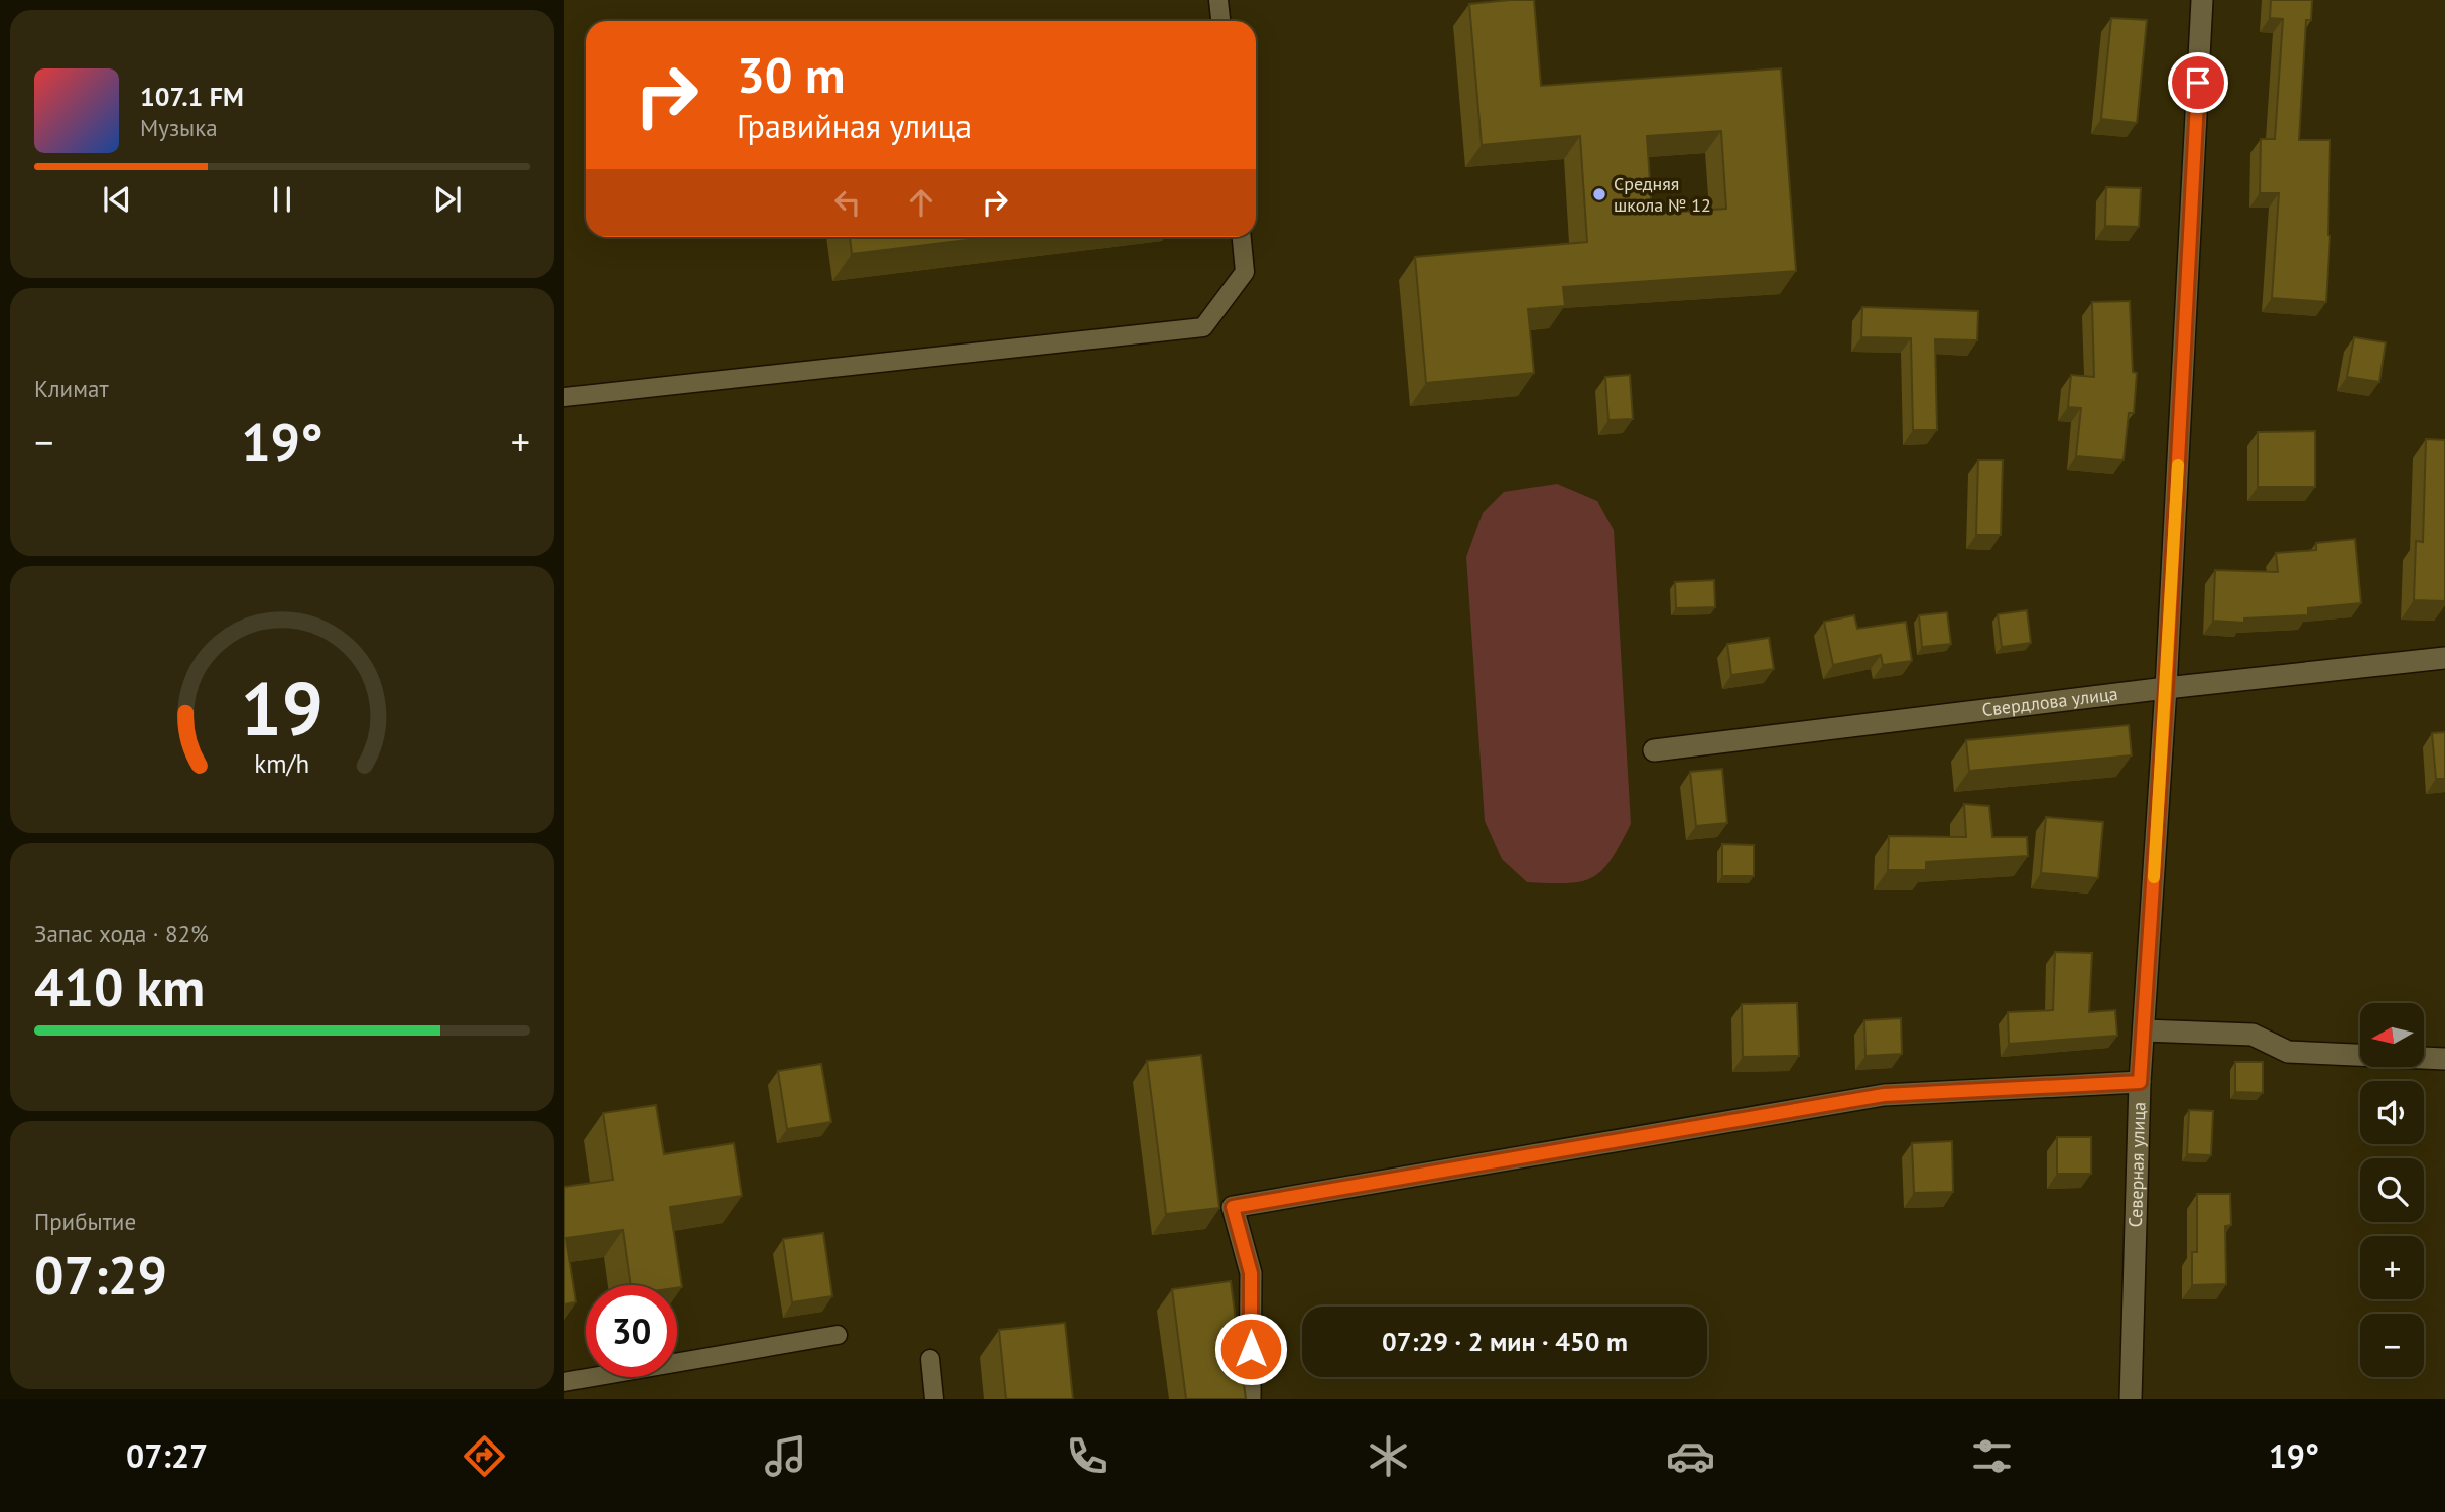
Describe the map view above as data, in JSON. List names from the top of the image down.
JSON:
{
  "streets": {
    "street": ["Свердлова улица", "Северная улица"]
  },
  "crossings": [
    ["Свердлова улица", "Северная улица"]
  ],
  "places": ["Средняя школа № 12"],
  "north": "left",
  "page": {
    "turn": ["30 m", "Гравийная улица"],
    "song": ["107.1 FM", "Музыка"],
    "tile": [
      "Климат",
      ["Запас хода · 82%", "410 km"],
      ["Прибытие", "07:29"]
    ],
    "heat": ["−", "19°", "+"],
    "map_buttons": ["+", "−"],
    "limit": "30",
    "trip": "07:29 · 2 мин · 450 m",
    "tabs": ["07:27", "19°"],
    "gauge": ["19", "km/h"]
  }
}
